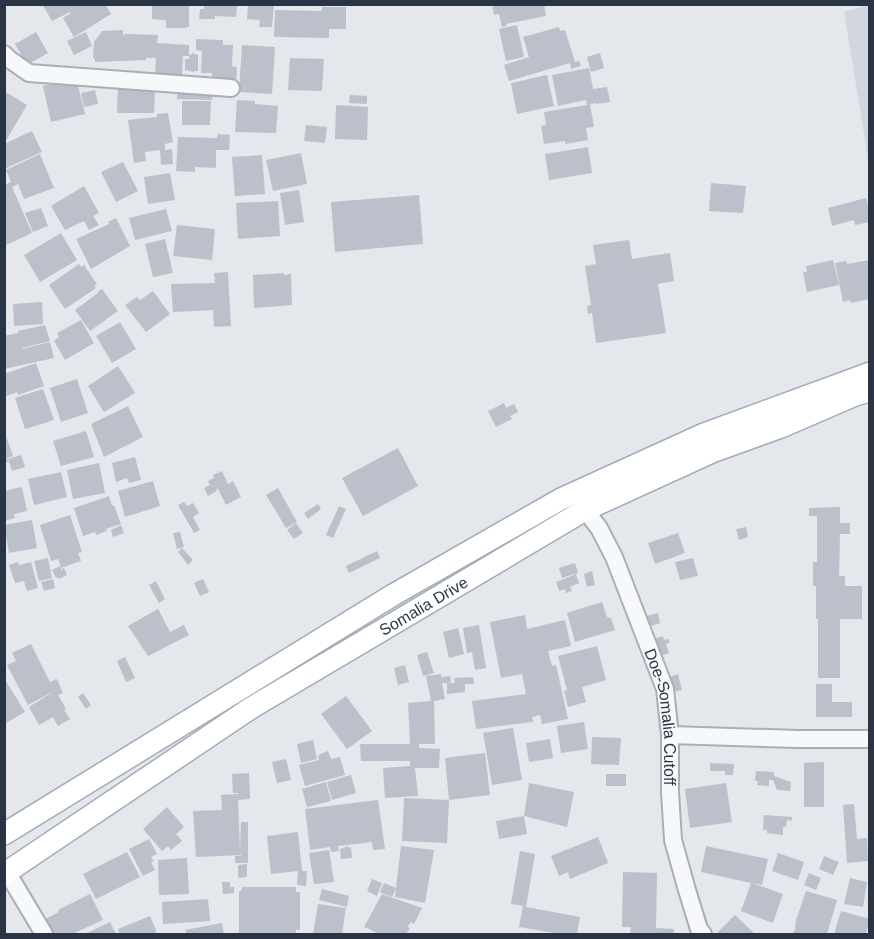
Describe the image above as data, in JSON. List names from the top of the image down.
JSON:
{
  "streets": {
    "main road": ["Somalia Drive"],
    "street": ["Doe-Somalia Cutoff"]
  },
  "crossings": [
    ["Somalia Drive", "Doe-Somalia Cutoff"]
  ]
}
